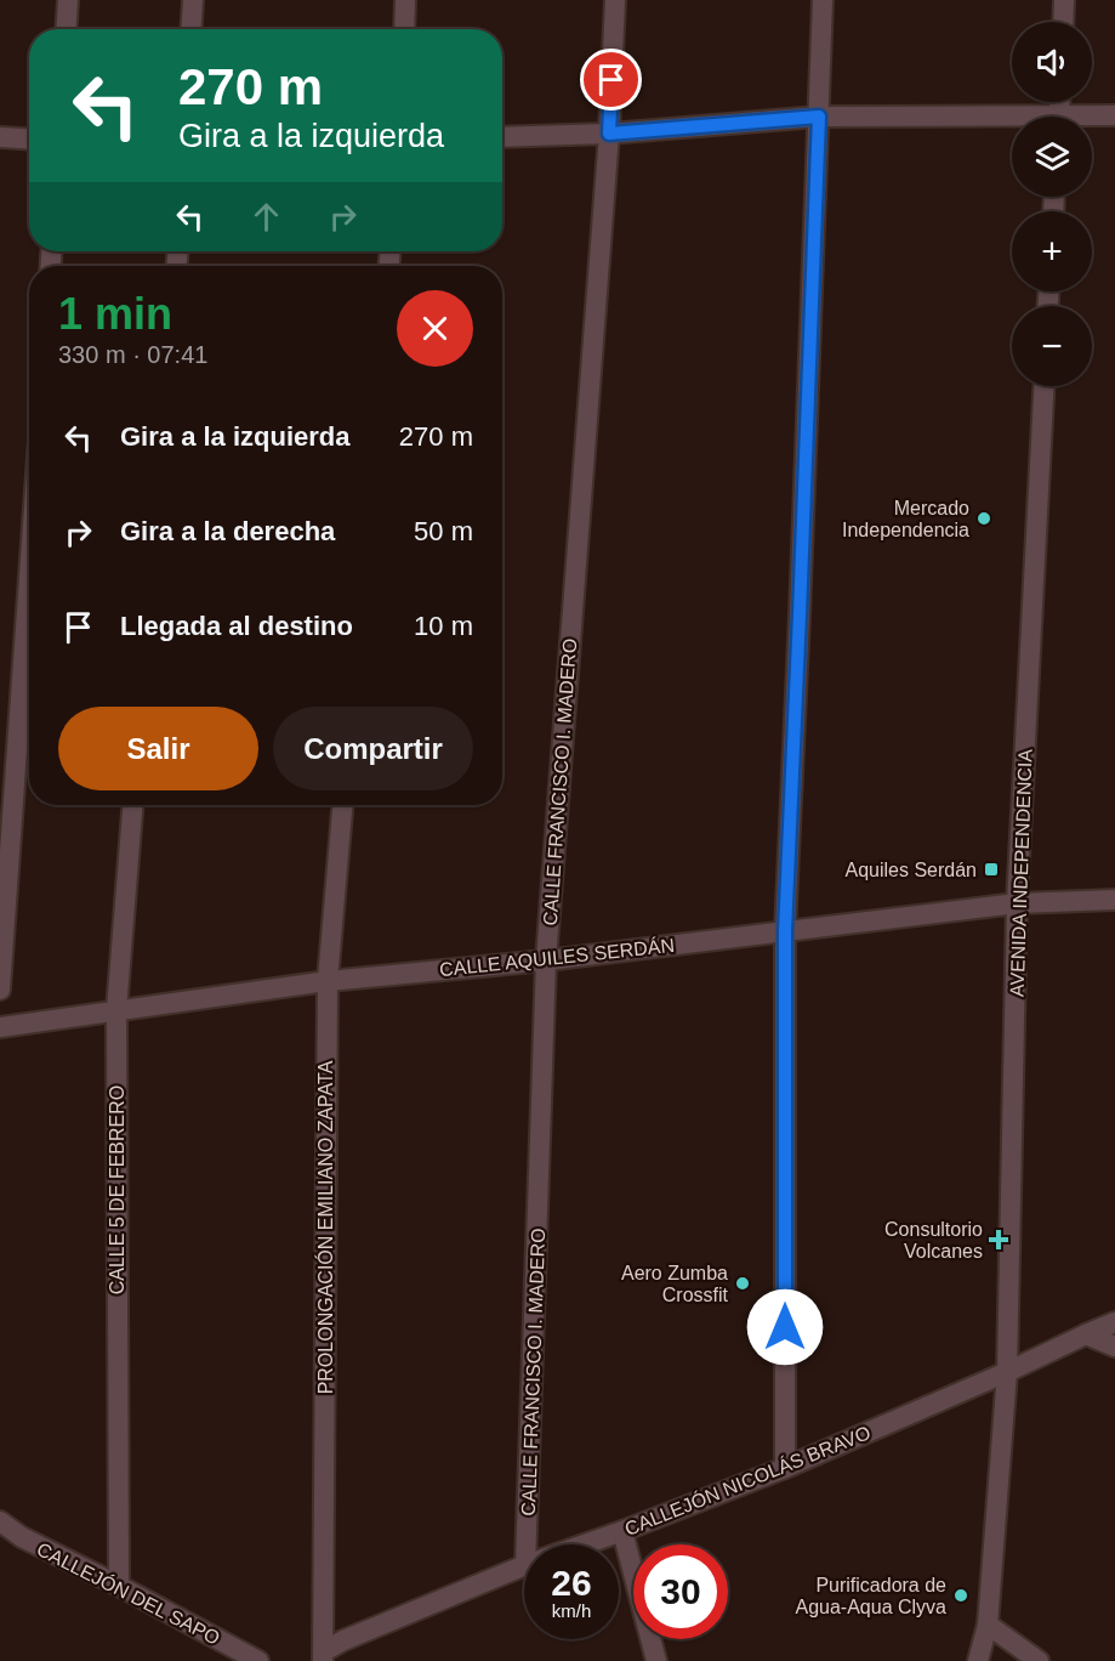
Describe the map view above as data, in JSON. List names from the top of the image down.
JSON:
{
  "streets": {
    "street": [
      "CALLE FRANCISCO I. MADERO",
      "AVENIDA INDEPENDENCIA",
      "CALLE AQUILES SERDÁN",
      "CALLE 5 DE FEBRERO",
      "PROLONGACIÓN EMILIANO ZAPATA",
      "CALLEJÓN NICOLÁS BRAVO",
      "CALLEJÓN DEL SAPO"
    ]
  },
  "crossings": [
    ["CALLE FRANCISCO I. MADERO", "CALLE AQUILES SERDÁN"],
    ["AVENIDA INDEPENDENCIA", "CALLE AQUILES SERDÁN"],
    ["AVENIDA INDEPENDENCIA", "CALLEJÓN NICOLÁS BRAVO"],
    ["CALLE AQUILES SERDÁN", "CALLE 5 DE FEBRERO"],
    ["CALLE AQUILES SERDÁN", "PROLONGACIÓN EMILIANO ZAPATA"],
    ["CALLE 5 DE FEBRERO", "CALLEJÓN DEL SAPO"],
    ["PROLONGACIÓN EMILIANO ZAPATA", "CALLEJÓN NICOLÁS BRAVO"]
  ],
  "places": {
    "other": ["Mercado Independencia", "Aero Zumba Crossfit", "Purificadora de Agua-Aqua Clyva"],
    "transit": ["Aquiles Serdán"],
    "health": ["Consultorio Volcanes"]
  },
  "page": {
    "map_buttons": ["+", "−"],
    "turn": ["270 m", "Gira a la izquierda"],
    "heading": ["1 min", "330 m · 07:41"],
    "list": [
      {
        "name": "Gira a la izquierda",
        "value": "270 m"
      },
      {
        "name": "Gira a la derecha",
        "value": "50 m"
      },
      {
        "name": "Llegada al destino",
        "value": "10 m"
      }
    ],
    "buttons": ["Salir", "Compartir"],
    "speed": "26 km/h",
    "limit": "30"
  }
}
